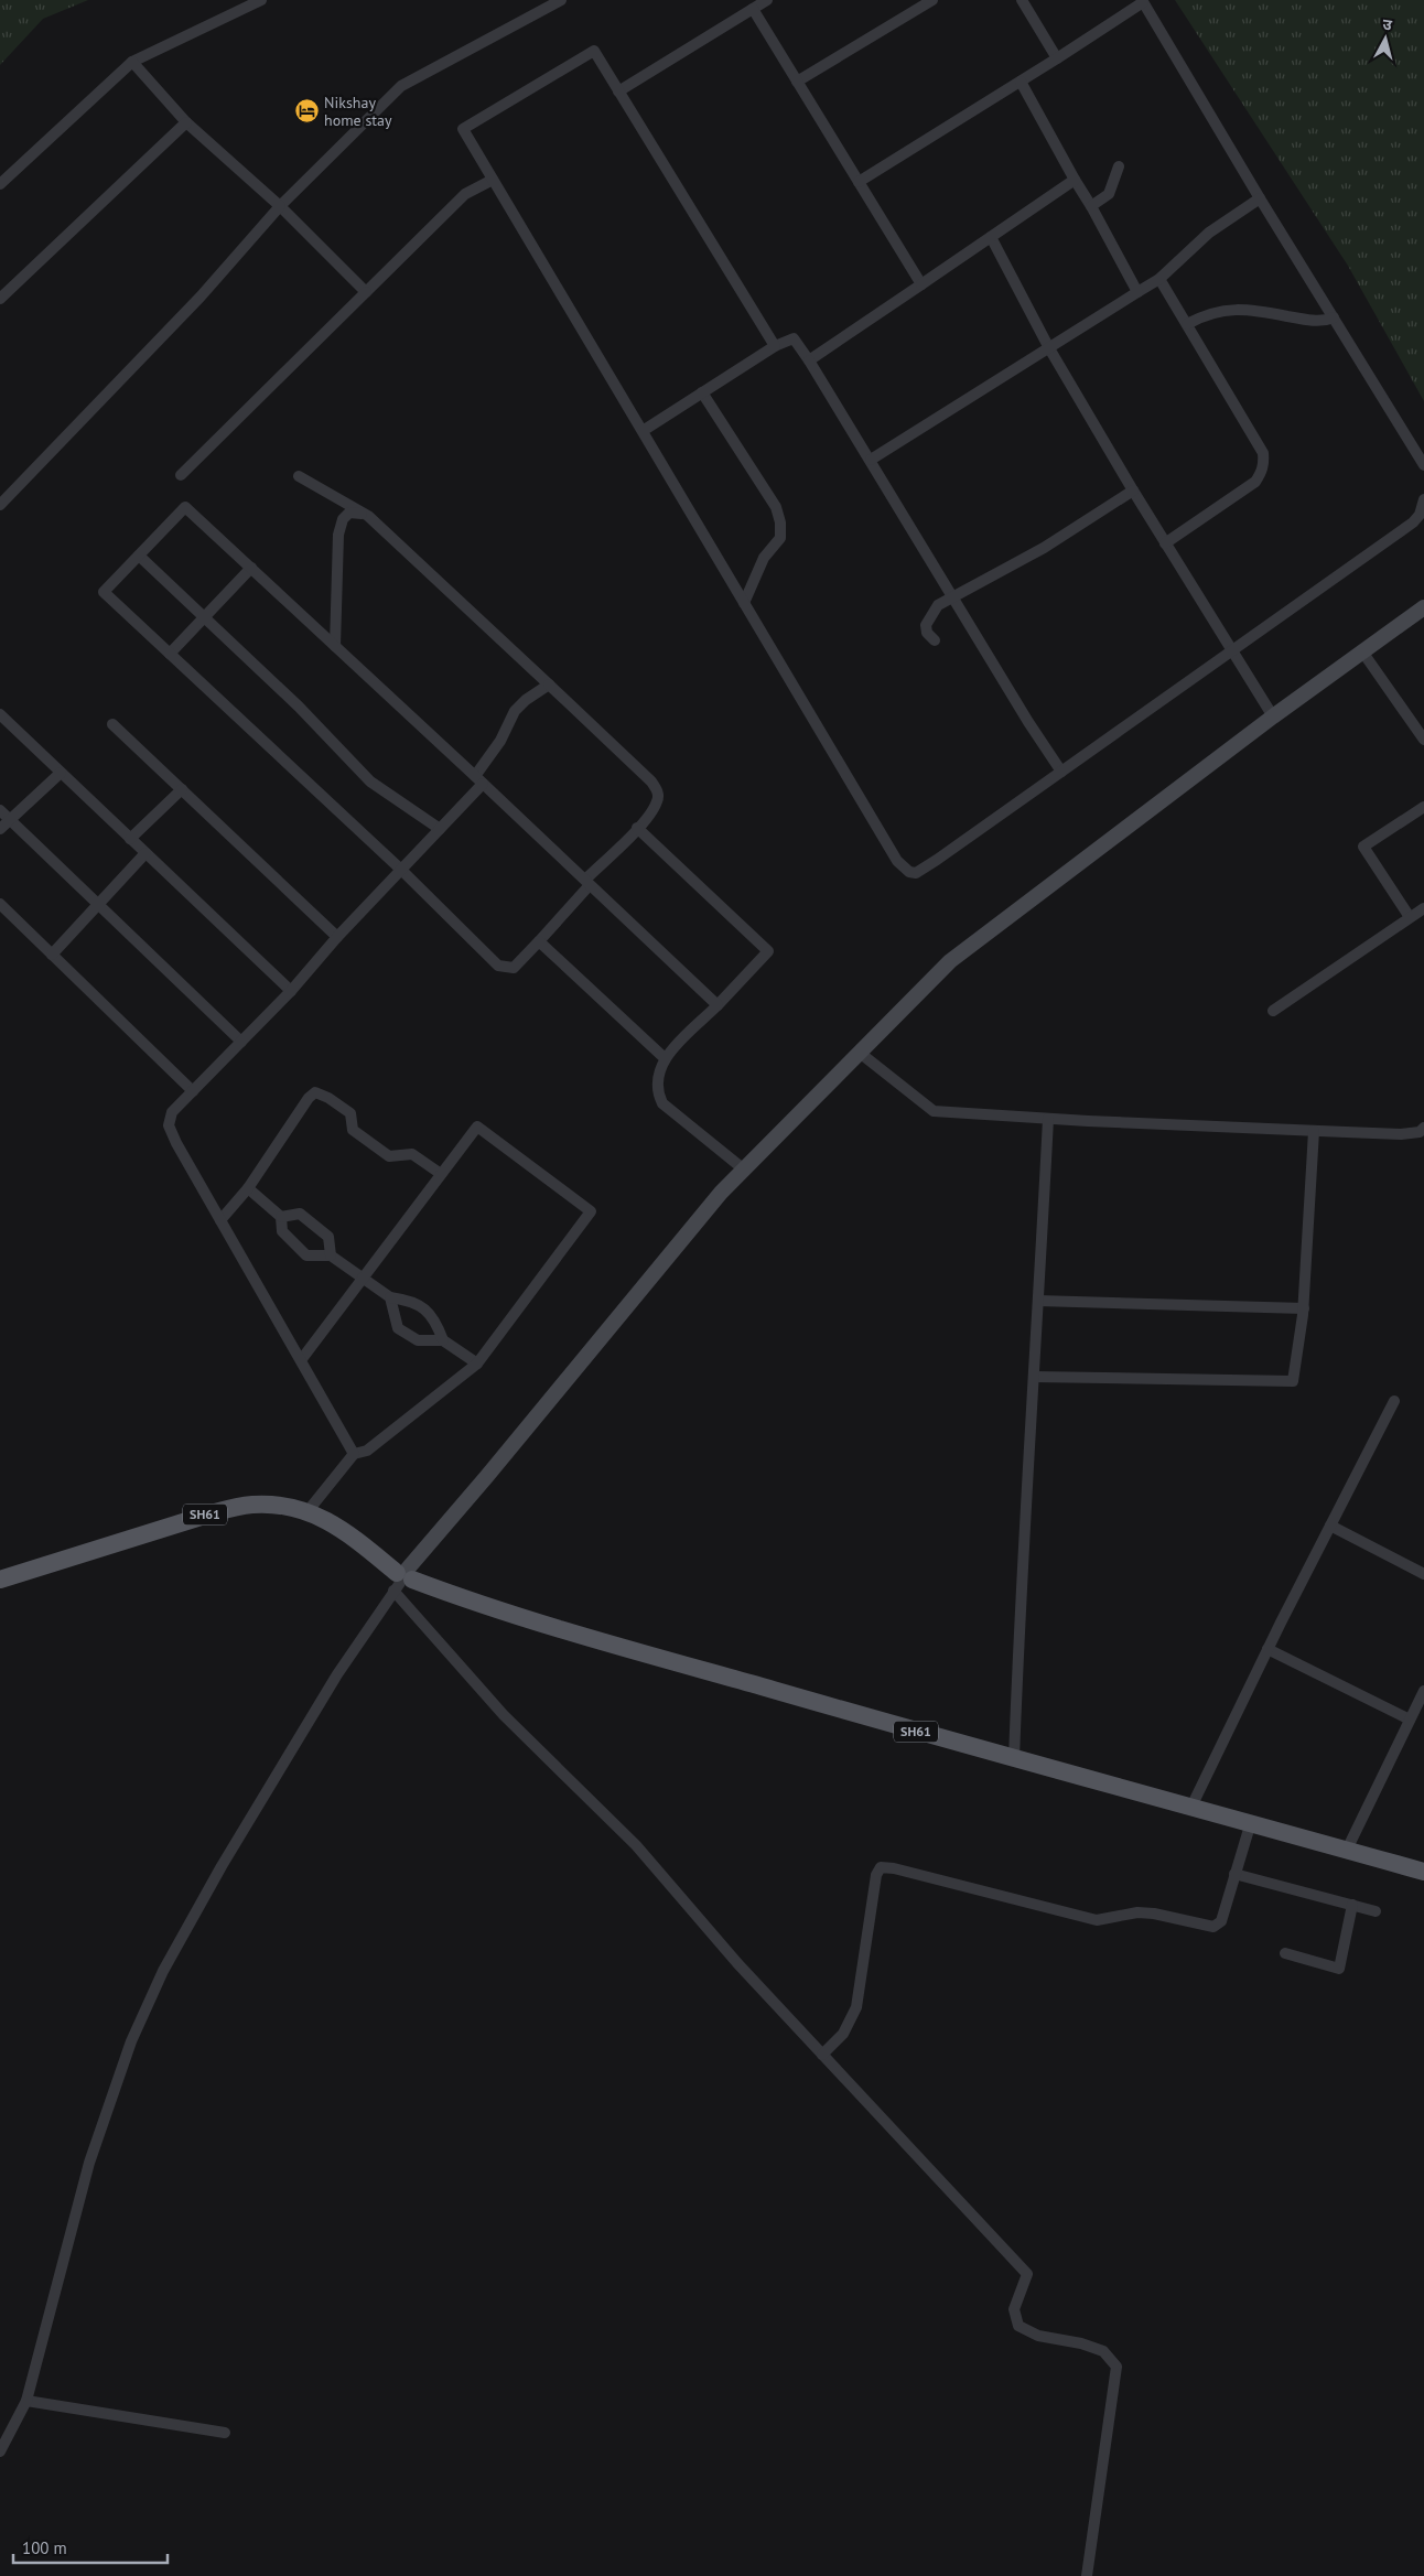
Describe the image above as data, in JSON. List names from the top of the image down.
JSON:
{
  "streets": {
    "main road": ["SH61"]
  },
  "places": {
    "hotel": ["Nikshay home stay"]
  },
  "scale_bar": "100 m",
  "north": "top"
}
